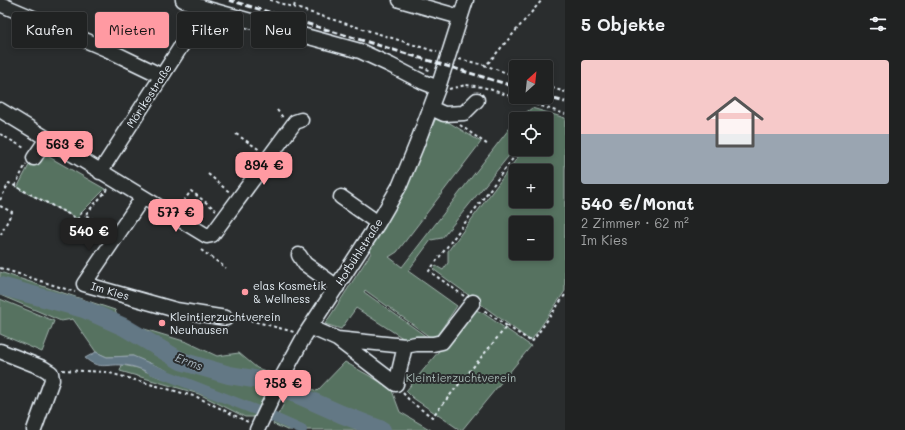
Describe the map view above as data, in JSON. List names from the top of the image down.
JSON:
{
  "streets": {
    "street": ["Mörikestraße", "Hofbühlstraße", "Im Kies"]
  },
  "water": ["Erms"],
  "parks": ["Kleintierzuchtverein"],
  "places": ["elas Kosmetik & Wellness", "Kleintierzuchtverein Neuhausen"],
  "north": "top right",
  "page": {
    "heading": "5 Objekte",
    "chip": [
      "Kaufen",
      "Mieten",
      "Filter",
      "Neu"
    ],
    "list": [
      {
        "name": "540 €/Monat",
        "note": "2 Zimmer · 62 m² · Im Kies"
      }
    ],
    "map_buttons": ["+", "−"],
    "price": [
      "563 €",
      "894 €",
      "577 €",
      "540 €",
      "758 €"
    ]
  }
}
